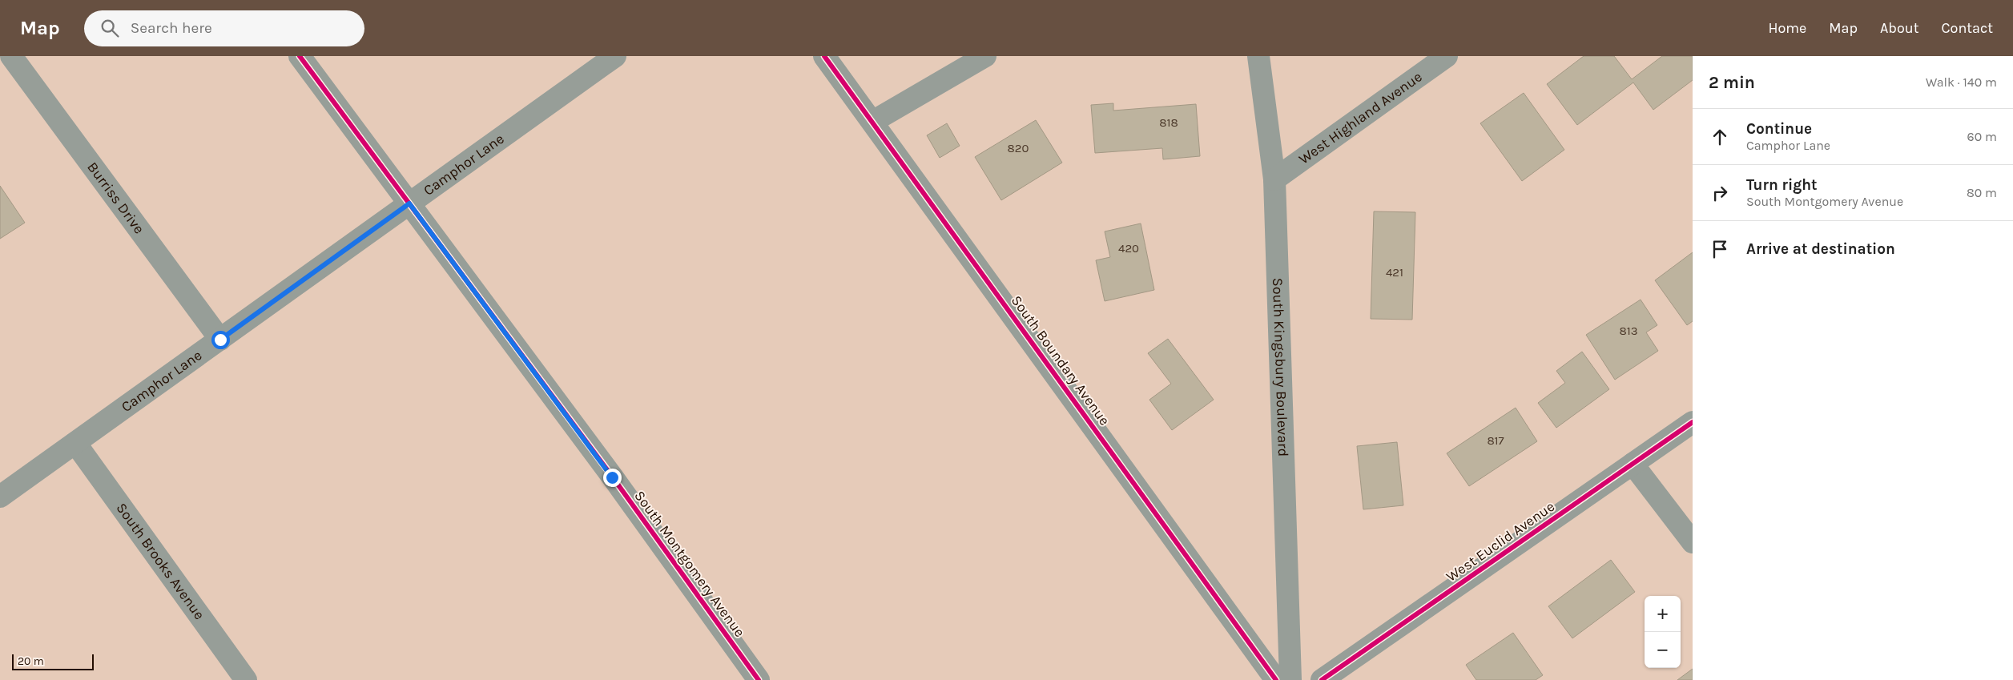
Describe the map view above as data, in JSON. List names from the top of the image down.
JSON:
{
  "streets": {
    "street": [
      "West Highland Avenue",
      "Camphor Lane",
      "Burriss Drive",
      "South Boundary Avenue",
      "South Kingsbury Boulevard",
      "West Euclid Avenue",
      "South Brooks Avenue",
      "South Montgomery Avenue"
    ]
  },
  "crossings": [
    ["West Highland Avenue", "South Kingsbury Boulevard"],
    ["Camphor Lane", "Burriss Drive"],
    ["Camphor Lane", "South Brooks Avenue"],
    ["Camphor Lane", "South Montgomery Avenue"]
  ],
  "house_numbers": [
    "818",
    "820",
    "420",
    "421",
    "813",
    "817"
  ],
  "scale_bar": "20 m",
  "page": {
    "header": "Map",
    "search": "Search here",
    "nav": [
      "Home",
      "Map",
      "About",
      "Contact"
    ],
    "heading": ["2 min", "Walk · 140 m"],
    "list": [
      ["Continue", "Camphor Lane", "60 m"],
      ["Turn right", "South Montgomery Avenue", "80 m"],
      "Arrive at destination"
    ],
    "map_buttons": ["+", "−"],
    "scale": "20 m"
  }
}
